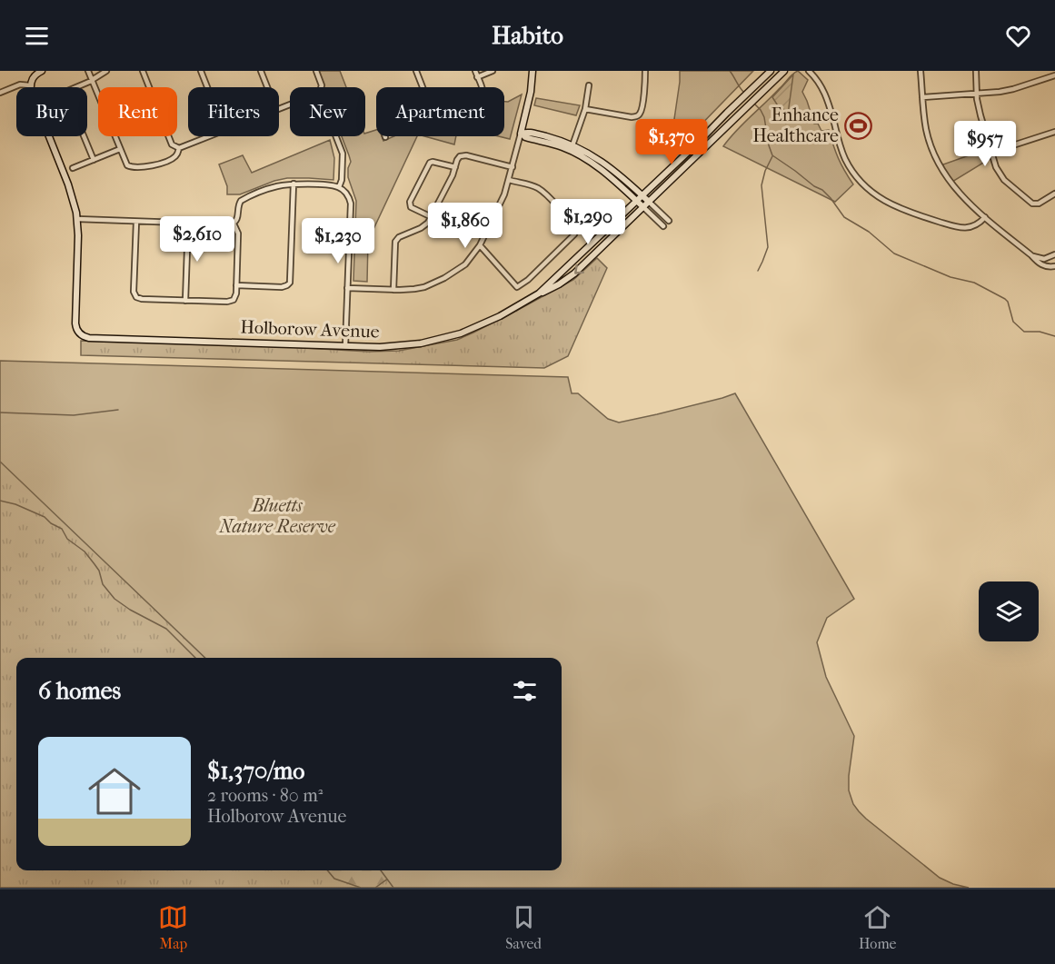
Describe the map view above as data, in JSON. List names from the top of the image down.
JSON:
{
  "streets": {
    "main road": ["Holborow Avenue"]
  },
  "parks": ["Bluetts Nature Reserve"],
  "places": {
    "sports": ["Enhance Healthcare"]
  },
  "page": {
    "header": "Habito",
    "chip": [
      "Buy",
      "Rent",
      "Filters",
      "New",
      "Apartment"
    ],
    "price": [
      "$1,370",
      "$957",
      "$1,290",
      "$1,860",
      "$2,610",
      "$1,230"
    ],
    "heading": "6 homes",
    "list": [
      {
        "name": "$1,370/mo",
        "note": "2 rooms · 80 m² · Holborow Avenue"
      }
    ],
    "tabs": ["Map", "Saved", "Home"]
  }
}
